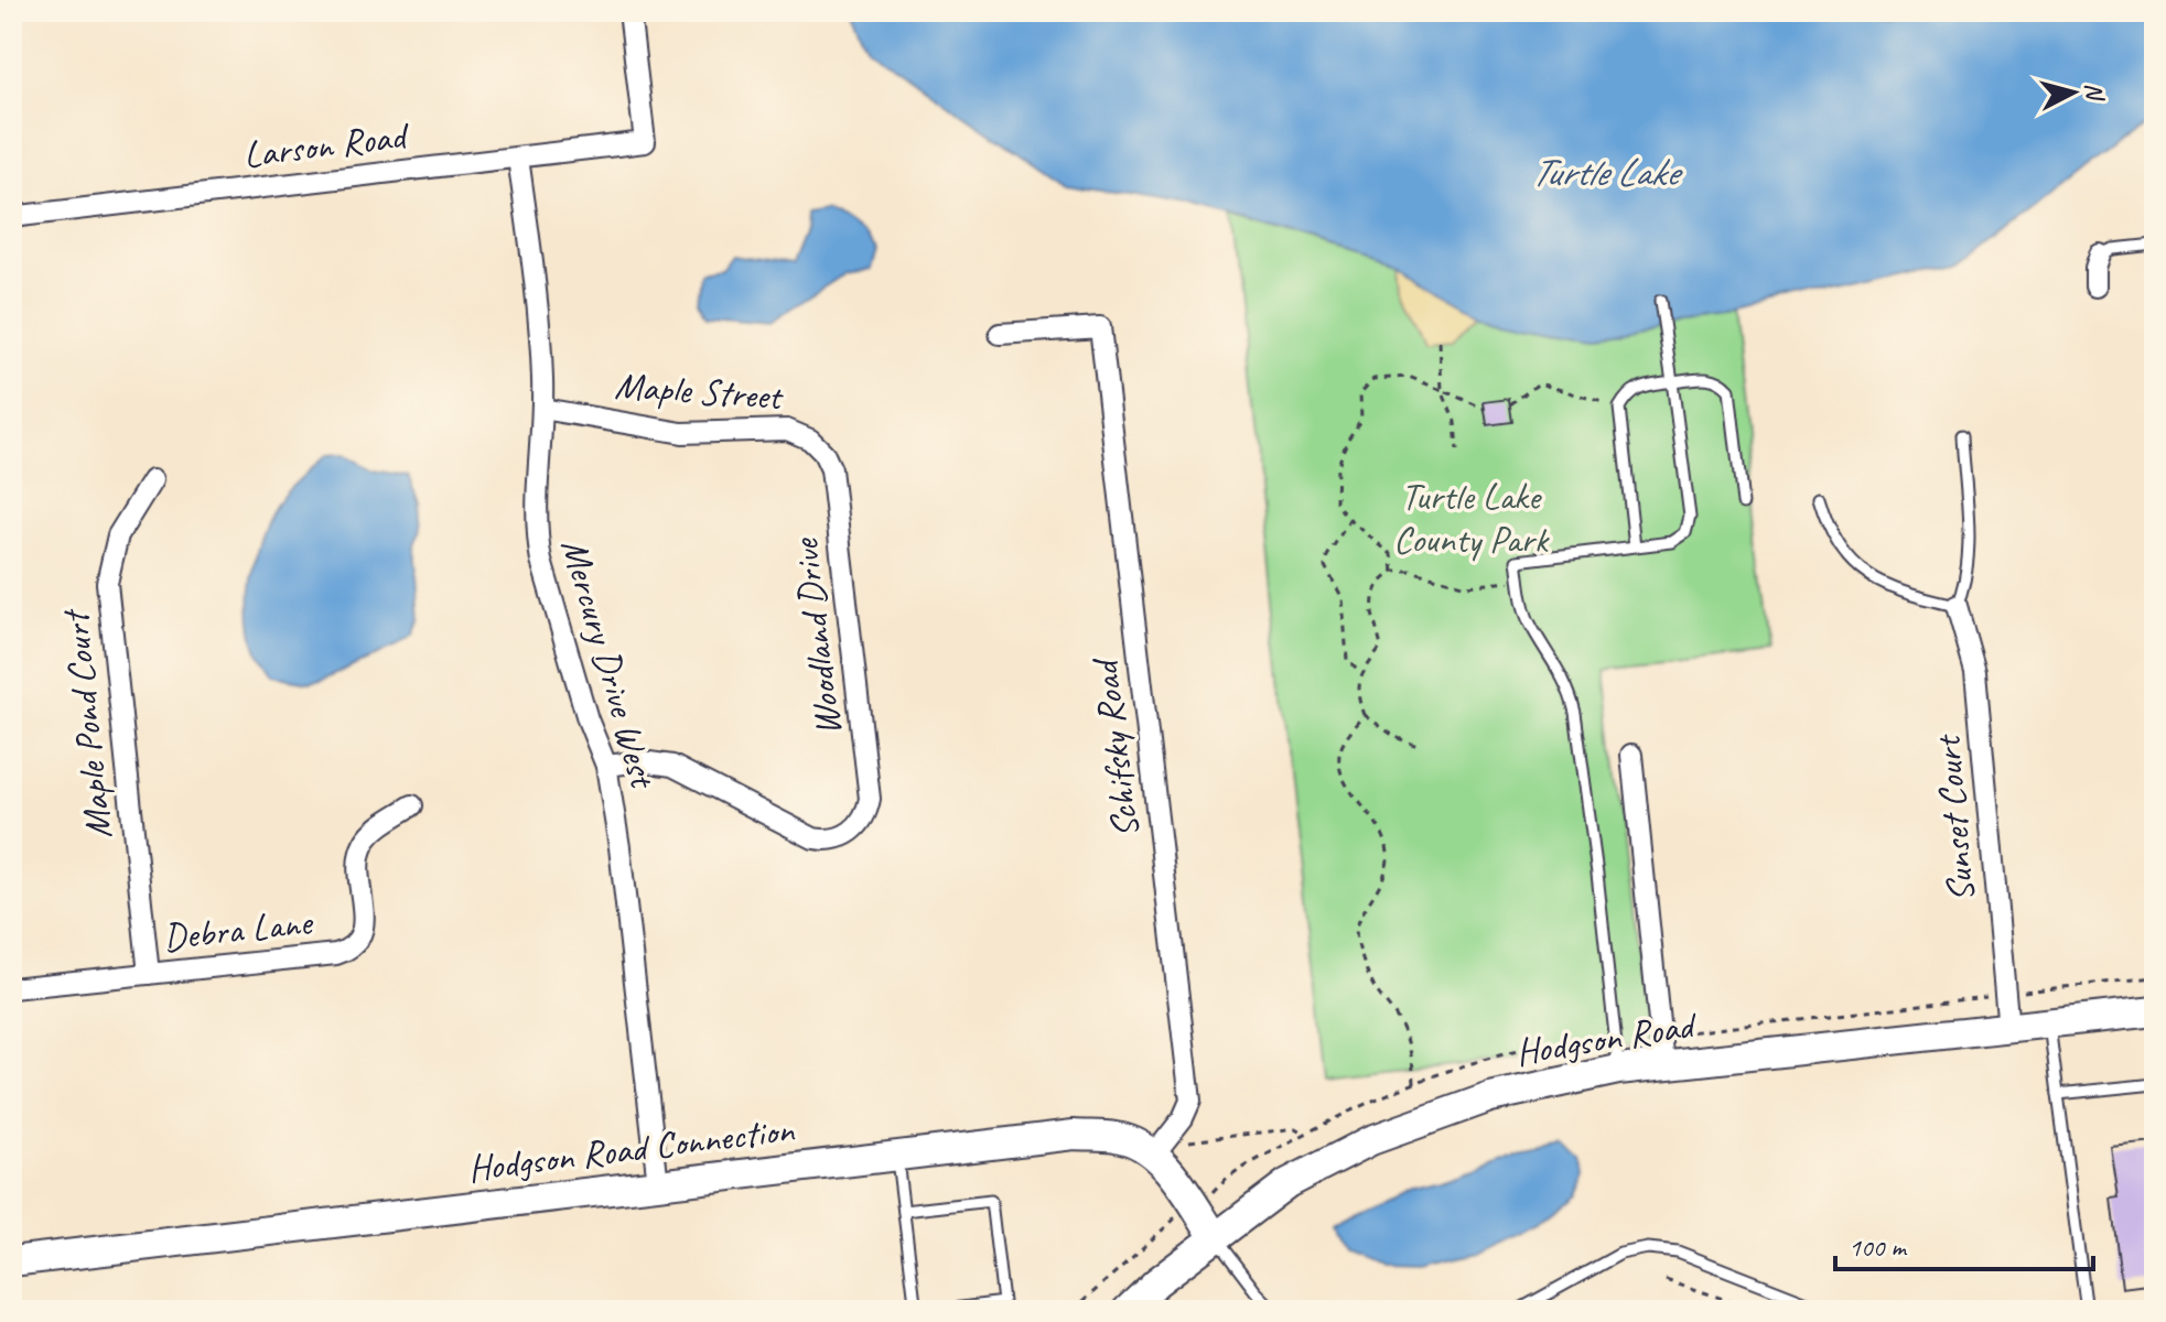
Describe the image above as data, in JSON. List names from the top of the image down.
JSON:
{
  "streets": {
    "street": [
      "Larson Road",
      "Maple Street",
      "Woodland Drive",
      "Mercury Drive West",
      "Maple Pond Court",
      "Schifsky Road",
      "Sunset Court",
      "Debra Lane",
      "Hodgson Road",
      "Hodgson Road Connection"
    ]
  },
  "crossings": [
    ["Larson Road", "Mercury Drive West"],
    ["Maple Street", "Woodland Drive"],
    ["Maple Street", "Mercury Drive West"],
    ["Woodland Drive", "Mercury Drive West"],
    ["Mercury Drive West", "Hodgson Road Connection"],
    ["Maple Pond Court", "Debra Lane"],
    ["Schifsky Road", "Hodgson Road Connection"],
    ["Sunset Court", "Hodgson Road"],
    ["Hodgson Road", "Hodgson Road Connection"]
  ],
  "water": ["Turtle Lake"],
  "parks": ["Turtle Lake County Park"],
  "scale_bar": "100 m",
  "north": "right"
}
